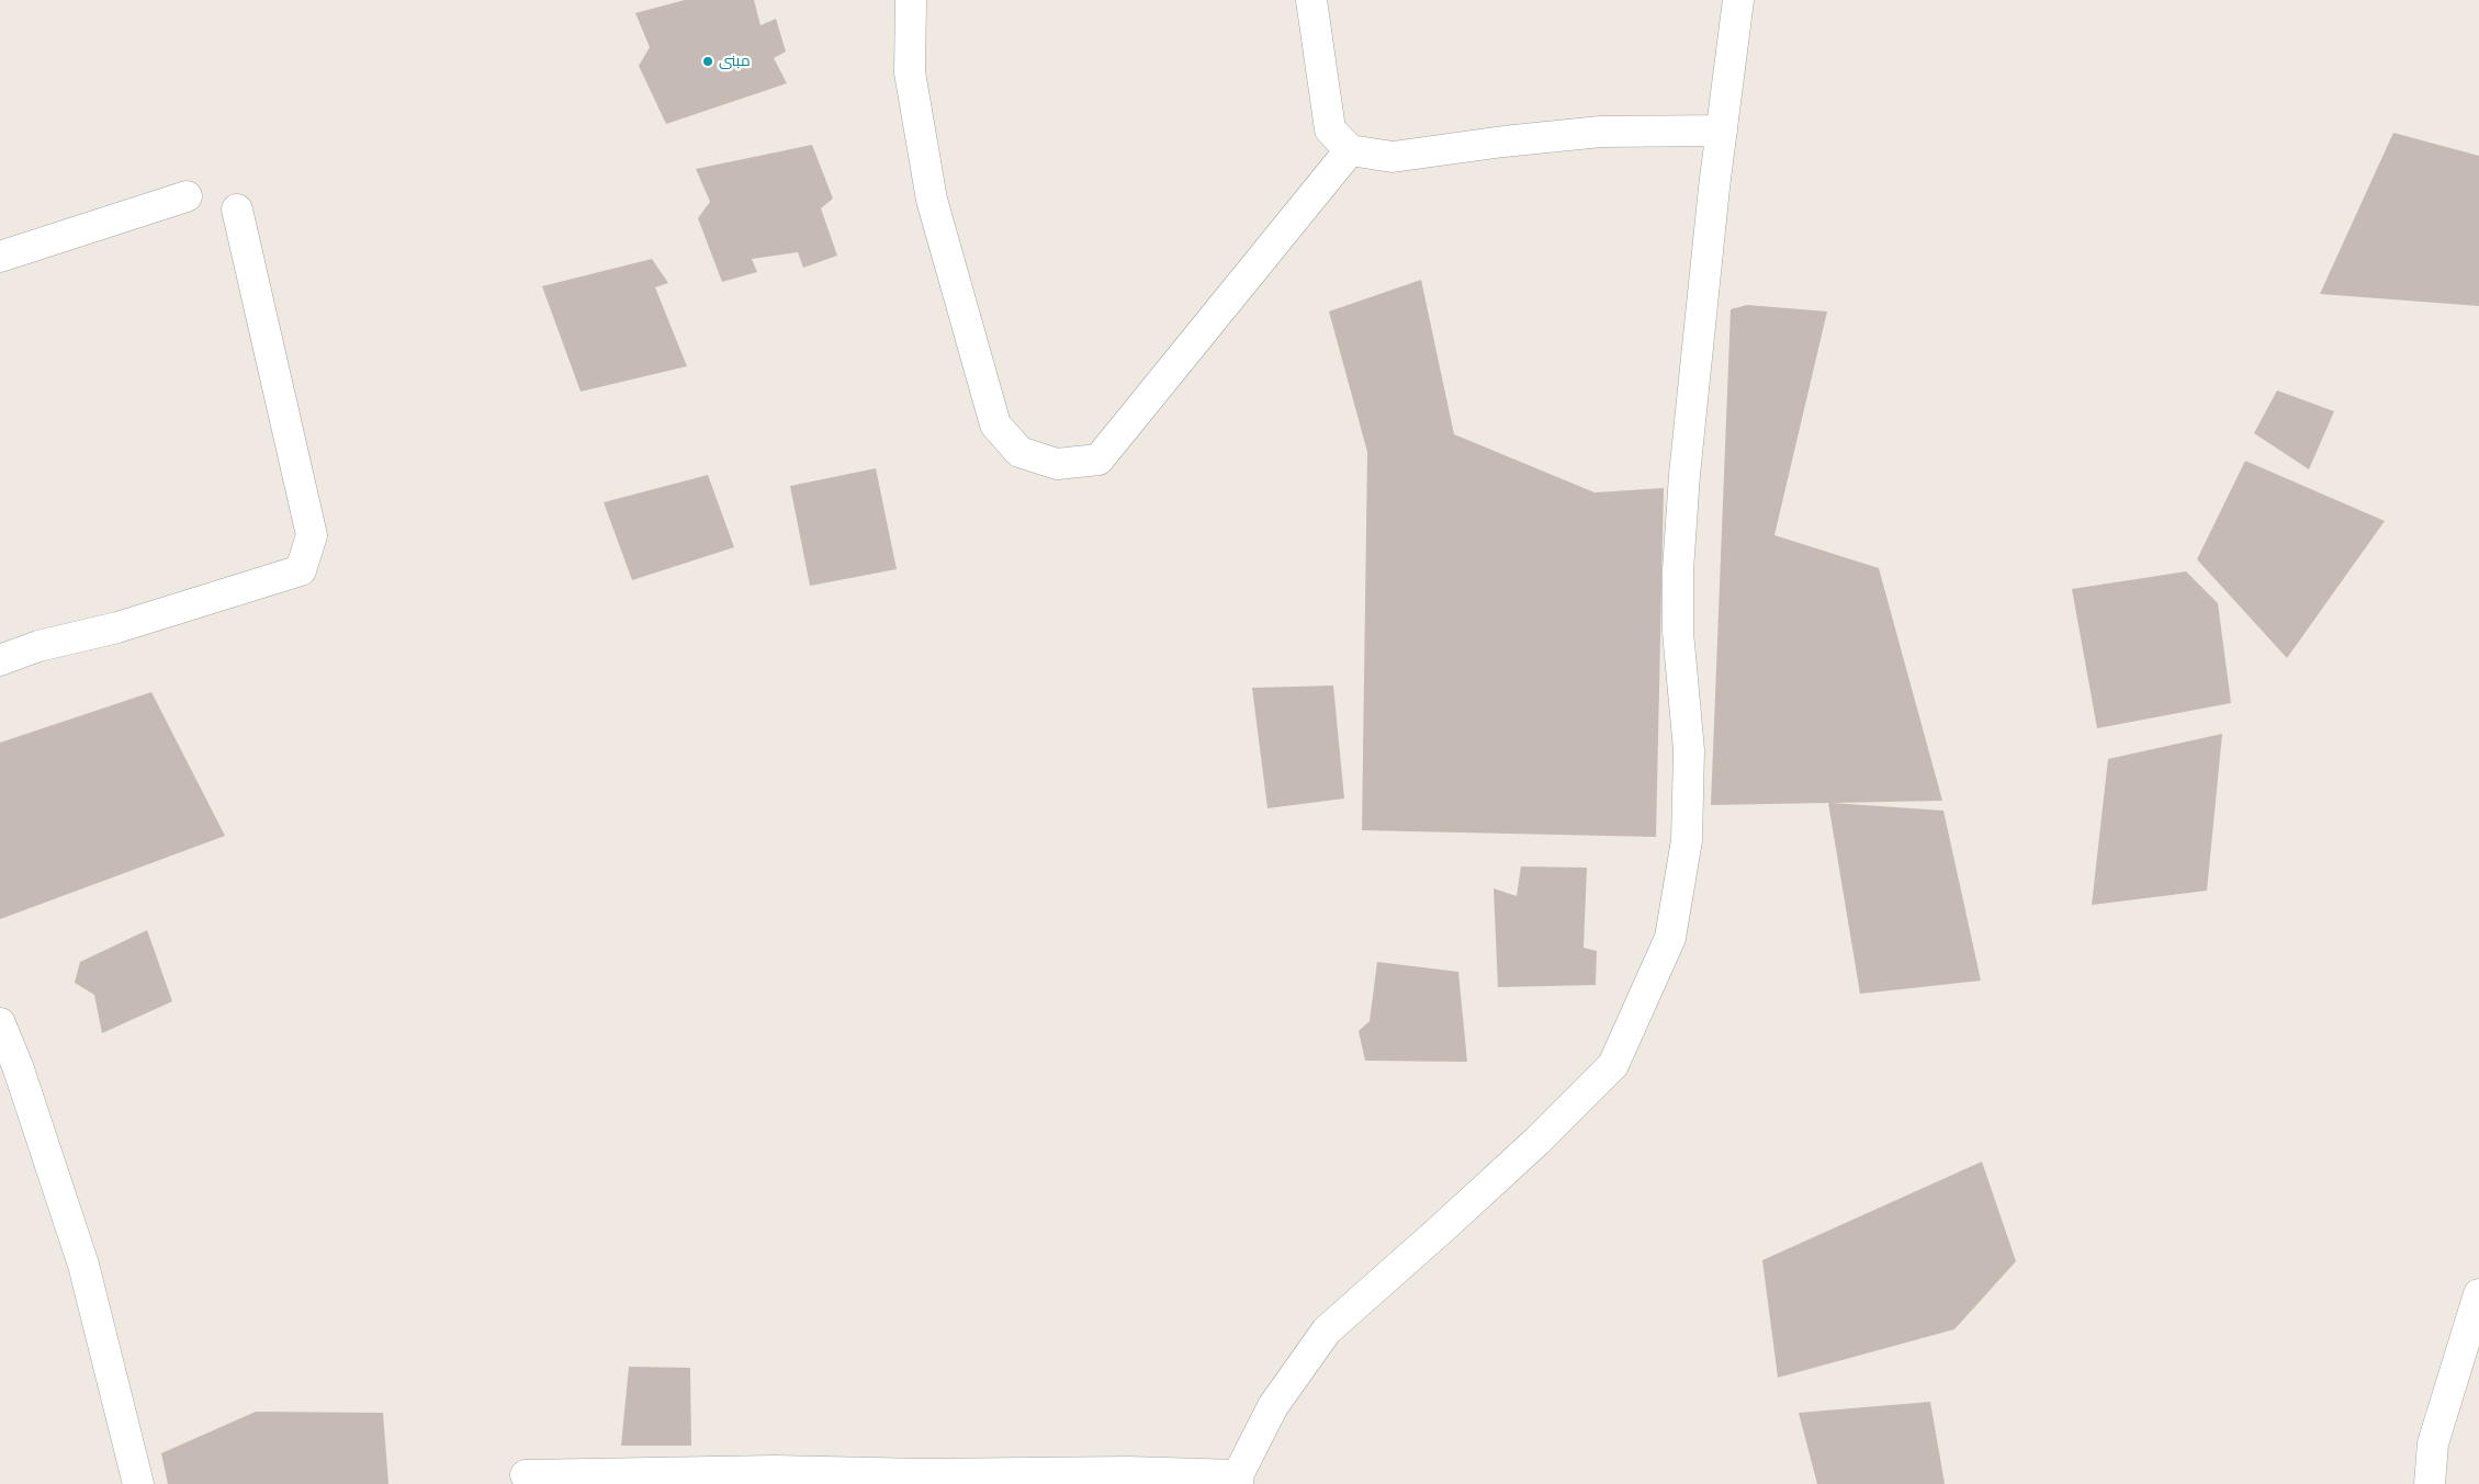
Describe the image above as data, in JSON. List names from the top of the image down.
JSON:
{
  "places": ["مبنى"]
}
